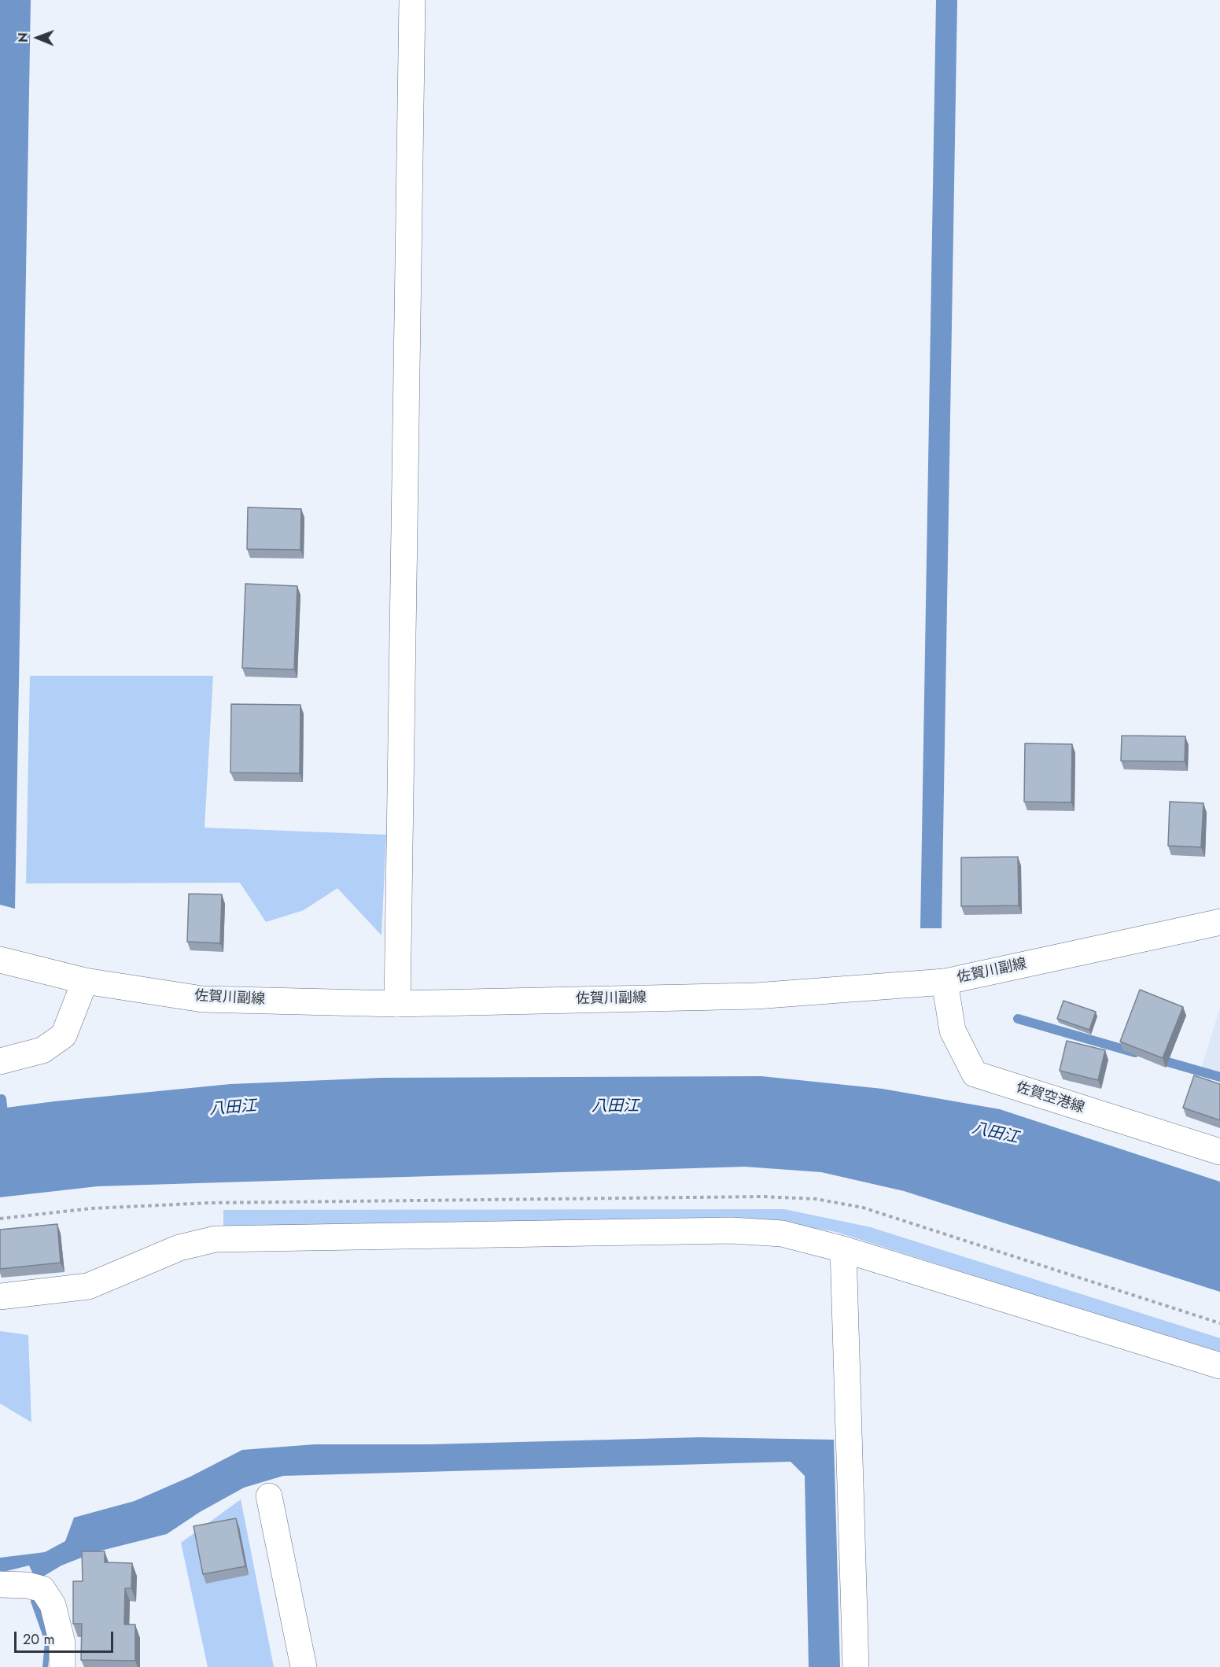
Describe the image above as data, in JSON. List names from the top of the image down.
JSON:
{
  "streets": {
    "street": ["佐賀川副線", "佐賀空港線"]
  },
  "crossings": [
    ["佐賀川副線", "佐賀空港線"]
  ],
  "water": ["八田江"],
  "scale_bar": "20 m",
  "north": "left"
}
